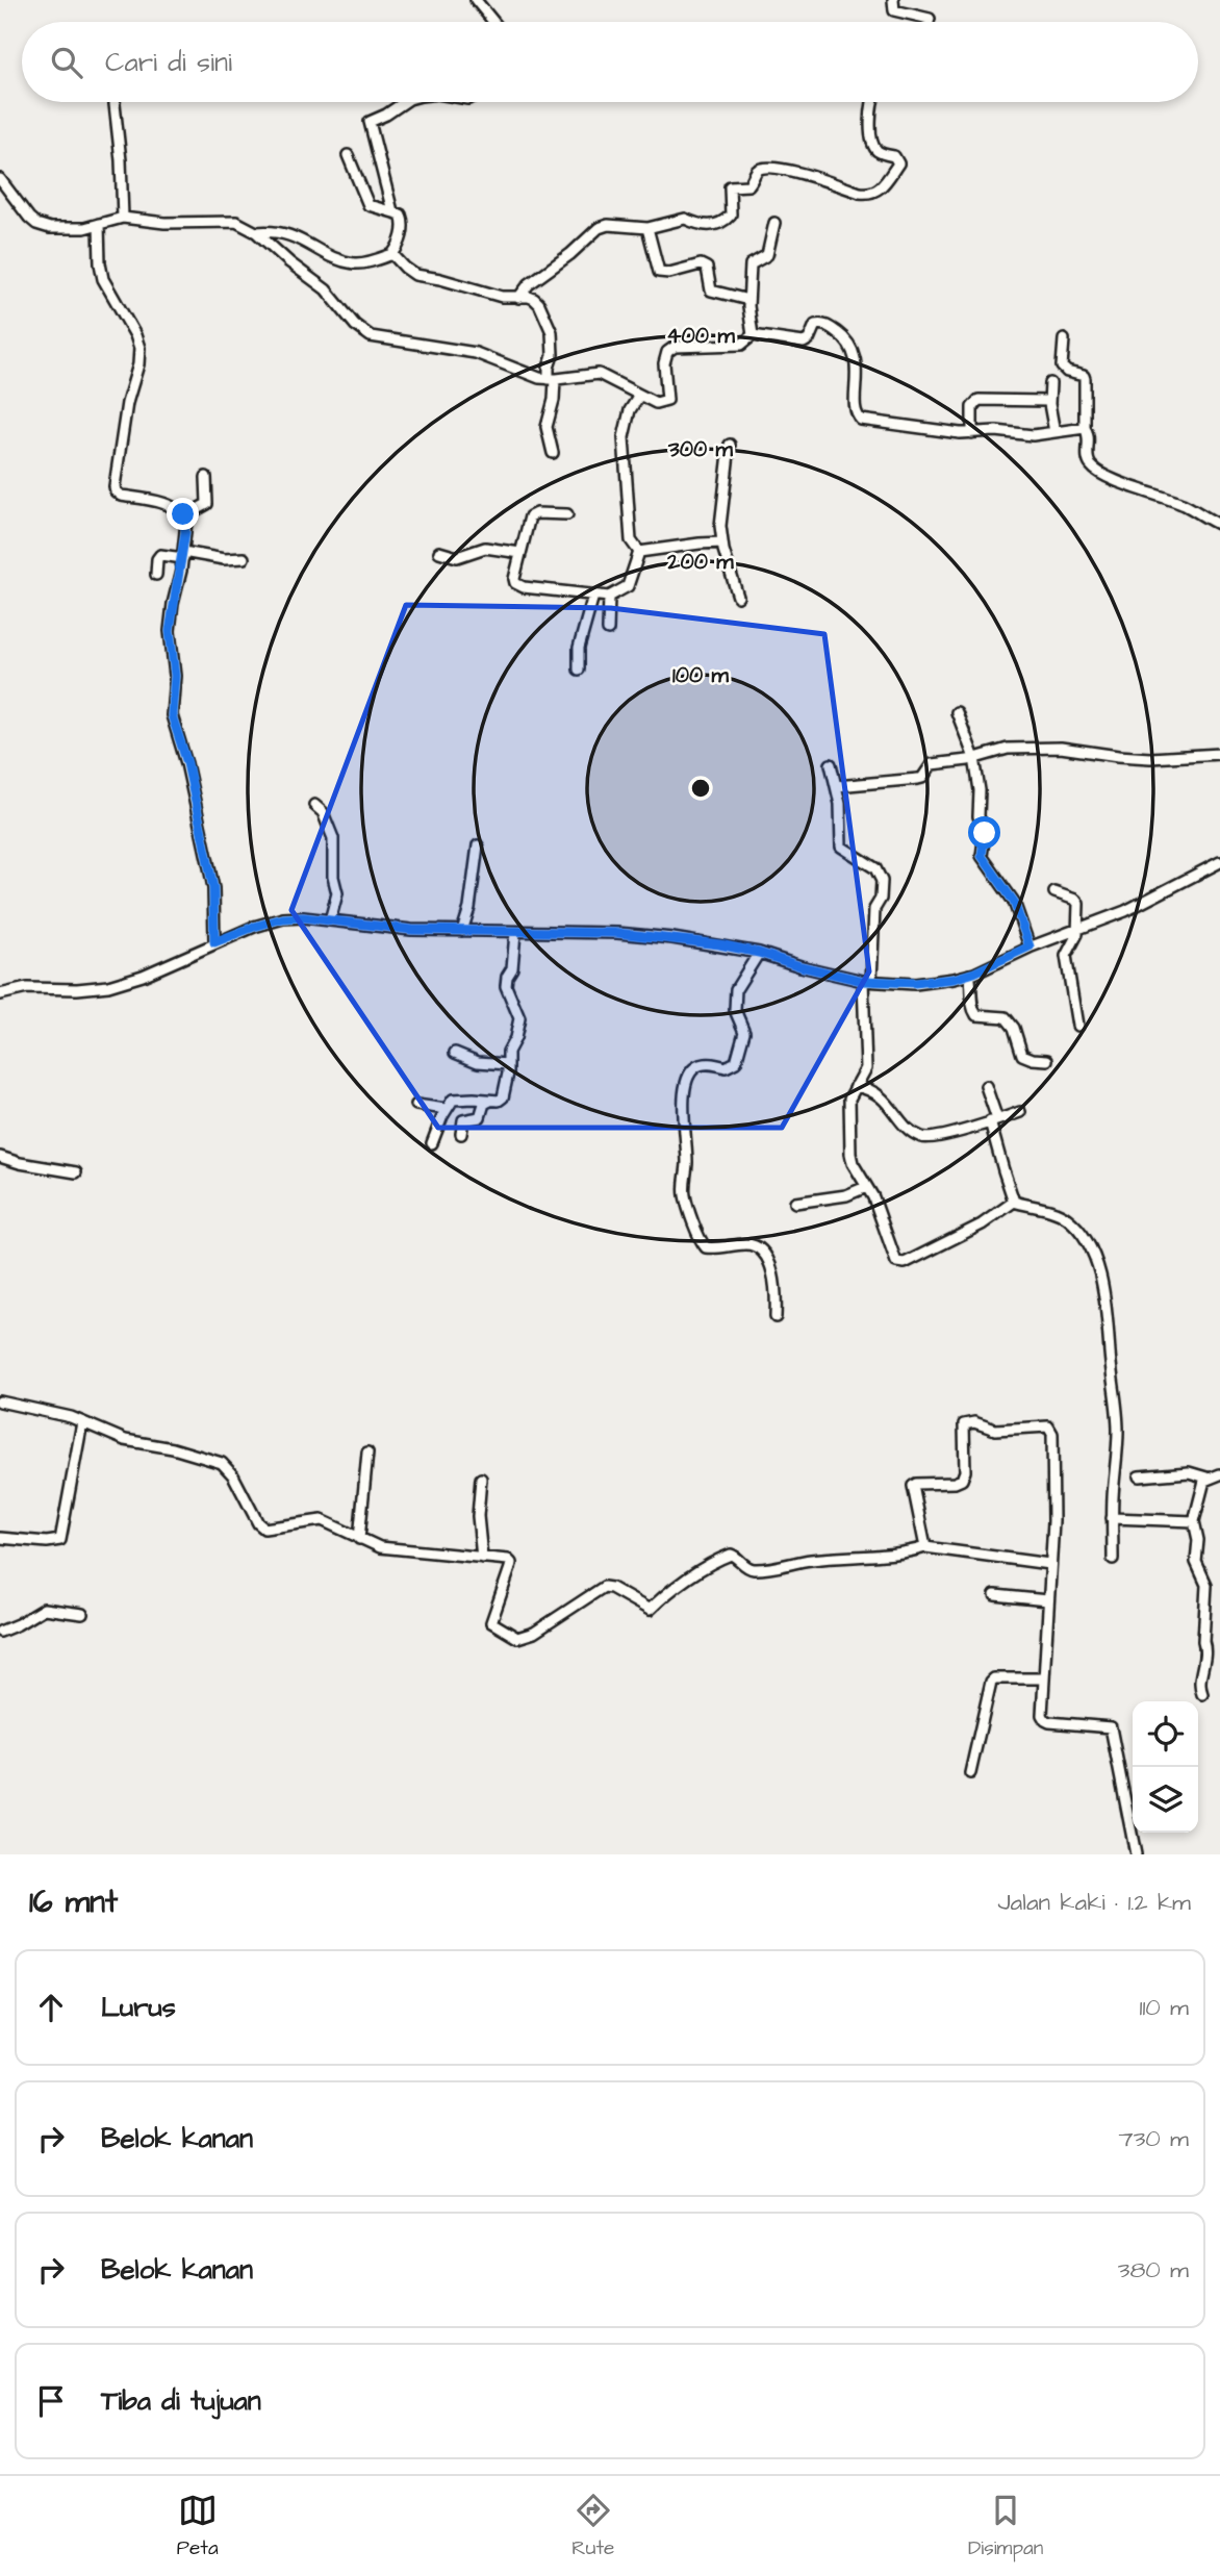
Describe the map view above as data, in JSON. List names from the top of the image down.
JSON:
{
  "page": {
    "search": "Cari di sini",
    "heading": ["16 mnt", "Jalan kaki · 1.2 km"],
    "list": [
      ["Lurus", "110 m"],
      ["Belok kanan", "730 m"],
      ["Belok kanan", "380 m"],
      "Tiba di tujuan"
    ],
    "nav": ["Peta", "Rute", "Disimpan"]
  },
  "rings": [
    "400 m",
    "300 m",
    "200 m",
    "100 m"
  ]
}
